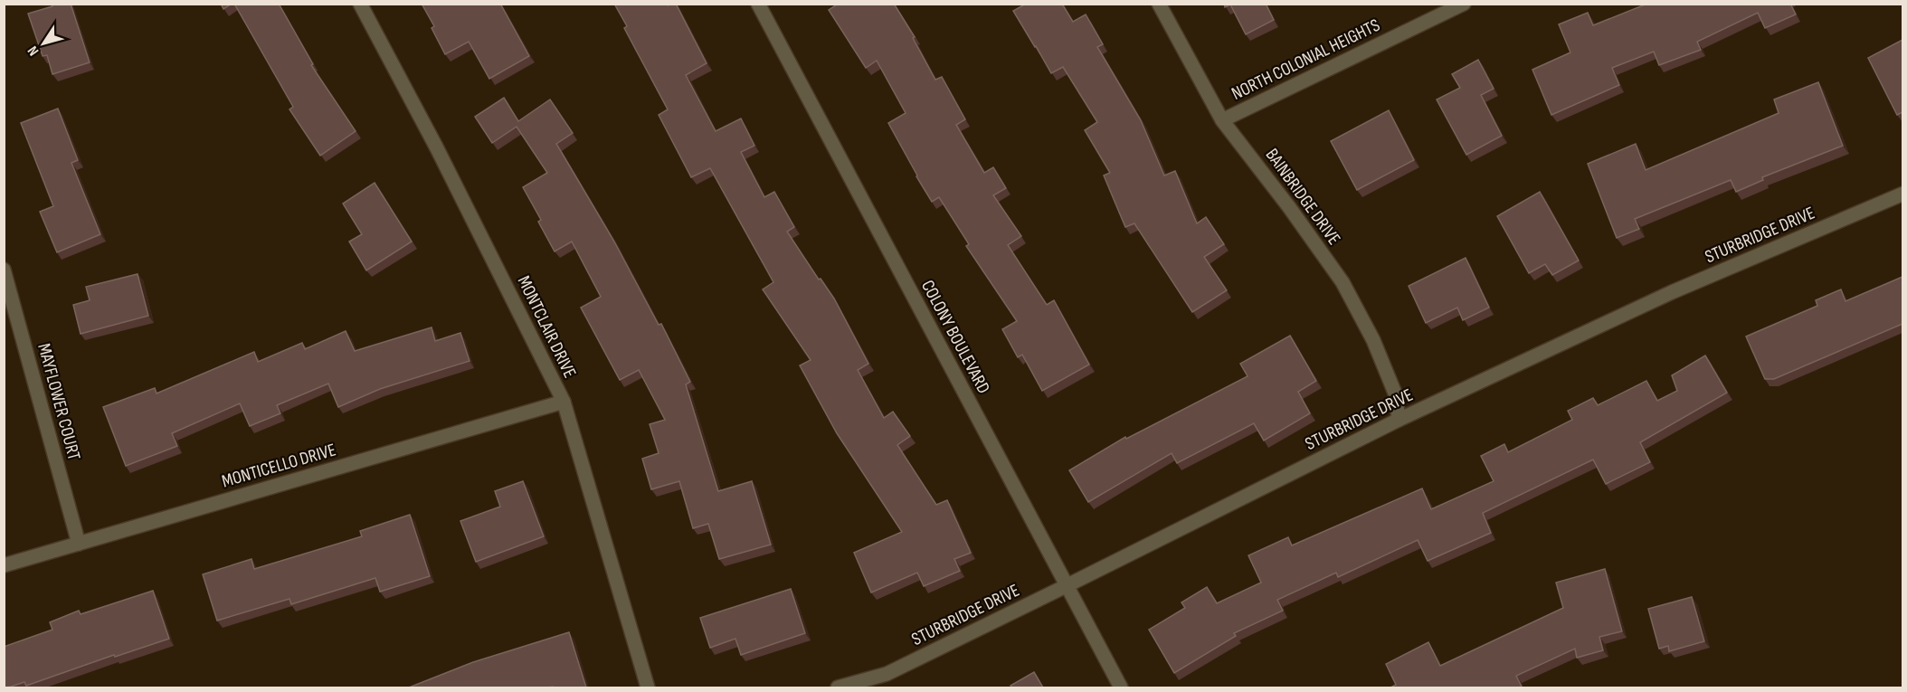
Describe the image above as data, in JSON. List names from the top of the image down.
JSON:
{
  "streets": {
    "street": [
      "NORTH COLONIAL HEIGHTS",
      "BAINBRIDGE DRIVE",
      "STURBRIDGE DRIVE",
      "MONTCLAIR DRIVE",
      "COLONY BOULEVARD",
      "MAYFLOWER COURT",
      "MONTICELLO DRIVE"
    ]
  },
  "crossings": [
    ["NORTH COLONIAL HEIGHTS", "BAINBRIDGE DRIVE"],
    ["BAINBRIDGE DRIVE", "STURBRIDGE DRIVE"],
    ["STURBRIDGE DRIVE", "COLONY BOULEVARD"],
    ["MONTCLAIR DRIVE", "MONTICELLO DRIVE"],
    ["MAYFLOWER COURT", "MONTICELLO DRIVE"]
  ],
  "north": "bottom left"
}
